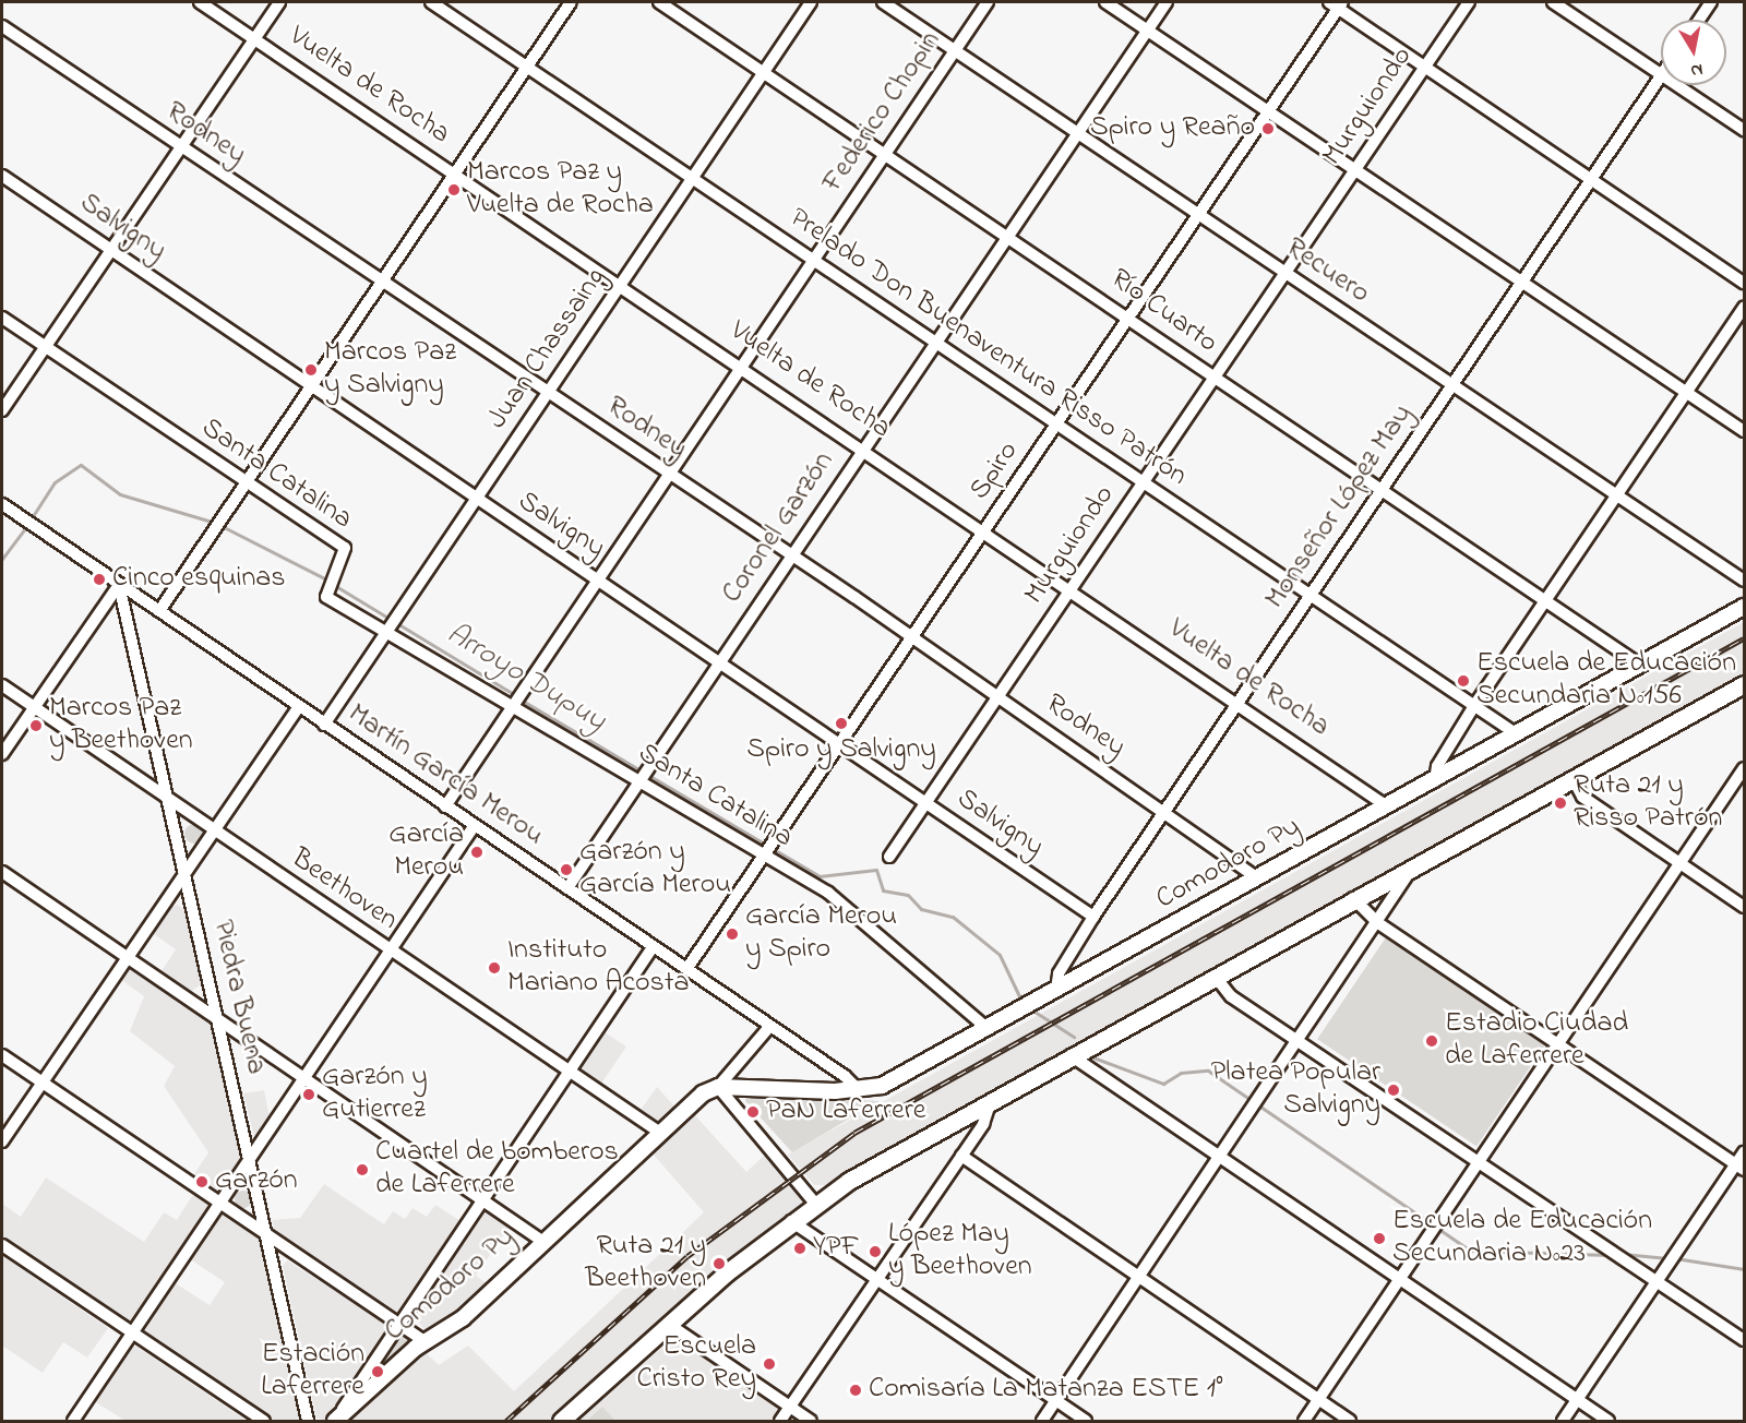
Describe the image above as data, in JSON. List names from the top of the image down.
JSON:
{
  "streets": {
    "main road": ["Comodoro Py"],
    "street": [
      "Vuelta de Rocha",
      "Murguiondo",
      "Federico Chopin",
      "Rodney",
      "Salvigny",
      "Recuero",
      "Río Cuarto",
      "Prelado Don Buenaventura Risso Patrón",
      "Juan Chassaing",
      "Spiro",
      "Santa Catalina",
      "Monseñor López May",
      "Coronel Garzón",
      "Martín García Merou",
      "Beethoven",
      "Piedra Buena"
    ]
  },
  "crossings": [
    ["Vuelta de Rocha", "Murguiondo"],
    ["Vuelta de Rocha", "Federico Chopin"],
    ["Vuelta de Rocha", "Juan Chassaing"],
    ["Vuelta de Rocha", "Spiro"],
    ["Vuelta de Rocha", "Monseñor López May"],
    ["Vuelta de Rocha", "Coronel Garzón"],
    ["Vuelta de Rocha", "Comodoro Py"],
    ["Murguiondo", "Rodney"],
    ["Murguiondo", "Salvigny"],
    ["Murguiondo", "Recuero"],
    ["Murguiondo", "Río Cuarto"],
    ["Murguiondo", "Prelado Don Buenaventura Risso Patrón"],
    ["Federico Chopin", "Rodney"],
    ["Federico Chopin", "Salvigny"],
    ["Federico Chopin", "Recuero"],
    ["Federico Chopin", "Río Cuarto"],
    ["Federico Chopin", "Prelado Don Buenaventura Risso Patrón"],
    ["Federico Chopin", "Santa Catalina"],
    ["Federico Chopin", "Martín García Merou"],
    ["Rodney", "Juan Chassaing"],
    ["Rodney", "Spiro"],
    ["Rodney", "Monseñor López May"],
    ["Rodney", "Coronel Garzón"],
    ["Rodney", "Comodoro Py"],
    ["Salvigny", "Juan Chassaing"],
    ["Salvigny", "Spiro"],
    ["Salvigny", "Monseñor López May"],
    ["Salvigny", "Coronel Garzón"],
    ["Recuero", "Spiro"],
    ["Recuero", "Monseñor López May"],
    ["Recuero", "Coronel Garzón"],
    ["Río Cuarto", "Juan Chassaing"],
    ["Río Cuarto", "Spiro"],
    ["Río Cuarto", "Monseñor López May"],
    ["Río Cuarto", "Coronel Garzón"],
    ["Río Cuarto", "Comodoro Py"],
    ["Prelado Don Buenaventura Risso Patrón", "Juan Chassaing"],
    ["Prelado Don Buenaventura Risso Patrón", "Spiro"],
    ["Prelado Don Buenaventura Risso Patrón", "Monseñor López May"],
    ["Prelado Don Buenaventura Risso Patrón", "Coronel Garzón"],
    ["Prelado Don Buenaventura Risso Patrón", "Comodoro Py"],
    ["Juan Chassaing", "Santa Catalina"],
    ["Juan Chassaing", "Martín García Merou"],
    ["Spiro", "Santa Catalina"],
    ["Spiro", "Martín García Merou"],
    ["Santa Catalina", "Coronel Garzón"],
    ["Santa Catalina", "Comodoro Py"],
    ["Monseñor López May", "Comodoro Py"],
    ["Coronel Garzón", "Martín García Merou"],
    ["Martín García Merou", "Comodoro Py"],
    ["Martín García Merou", "Piedra Buena"],
    ["Comodoro Py", "Beethoven"],
    ["Beethoven", "Piedra Buena"]
  ],
  "water": ["Arroyo Dupuy"],
  "places": [
    "Spiro y Reaño",
    "Marcos Paz y Vuelta de Rocha",
    "Marcos Paz y Salvigny",
    "Cinco esquinas",
    "Escuela de Educación Secundaria Nº156",
    "Spiro y Salvigny",
    "Marcos Paz y Beethoven",
    "Ruta 21 y Risso Patrón",
    "García Merou",
    "Garzón y García Merou",
    "García Merou y Spiro",
    "Instituto Mariano Acosta",
    "Estadio Ciudad de Laferrere",
    "Platea Popular Salvigny",
    "Garzón y Gutierrez",
    "PaN Laferrere",
    "Cuartel de bomberos de Laferrere",
    "Garzón",
    "Escuela de Educación Secundaria Nº23",
    "YPF",
    "López May y Beethoven",
    "Ruta 21 y Beethoven",
    "Escuela Cristo Rey",
    "Estación Laferrere",
    "Comisaría La Matanza ESTE 1°"
  ],
  "north": "bottom"
}
